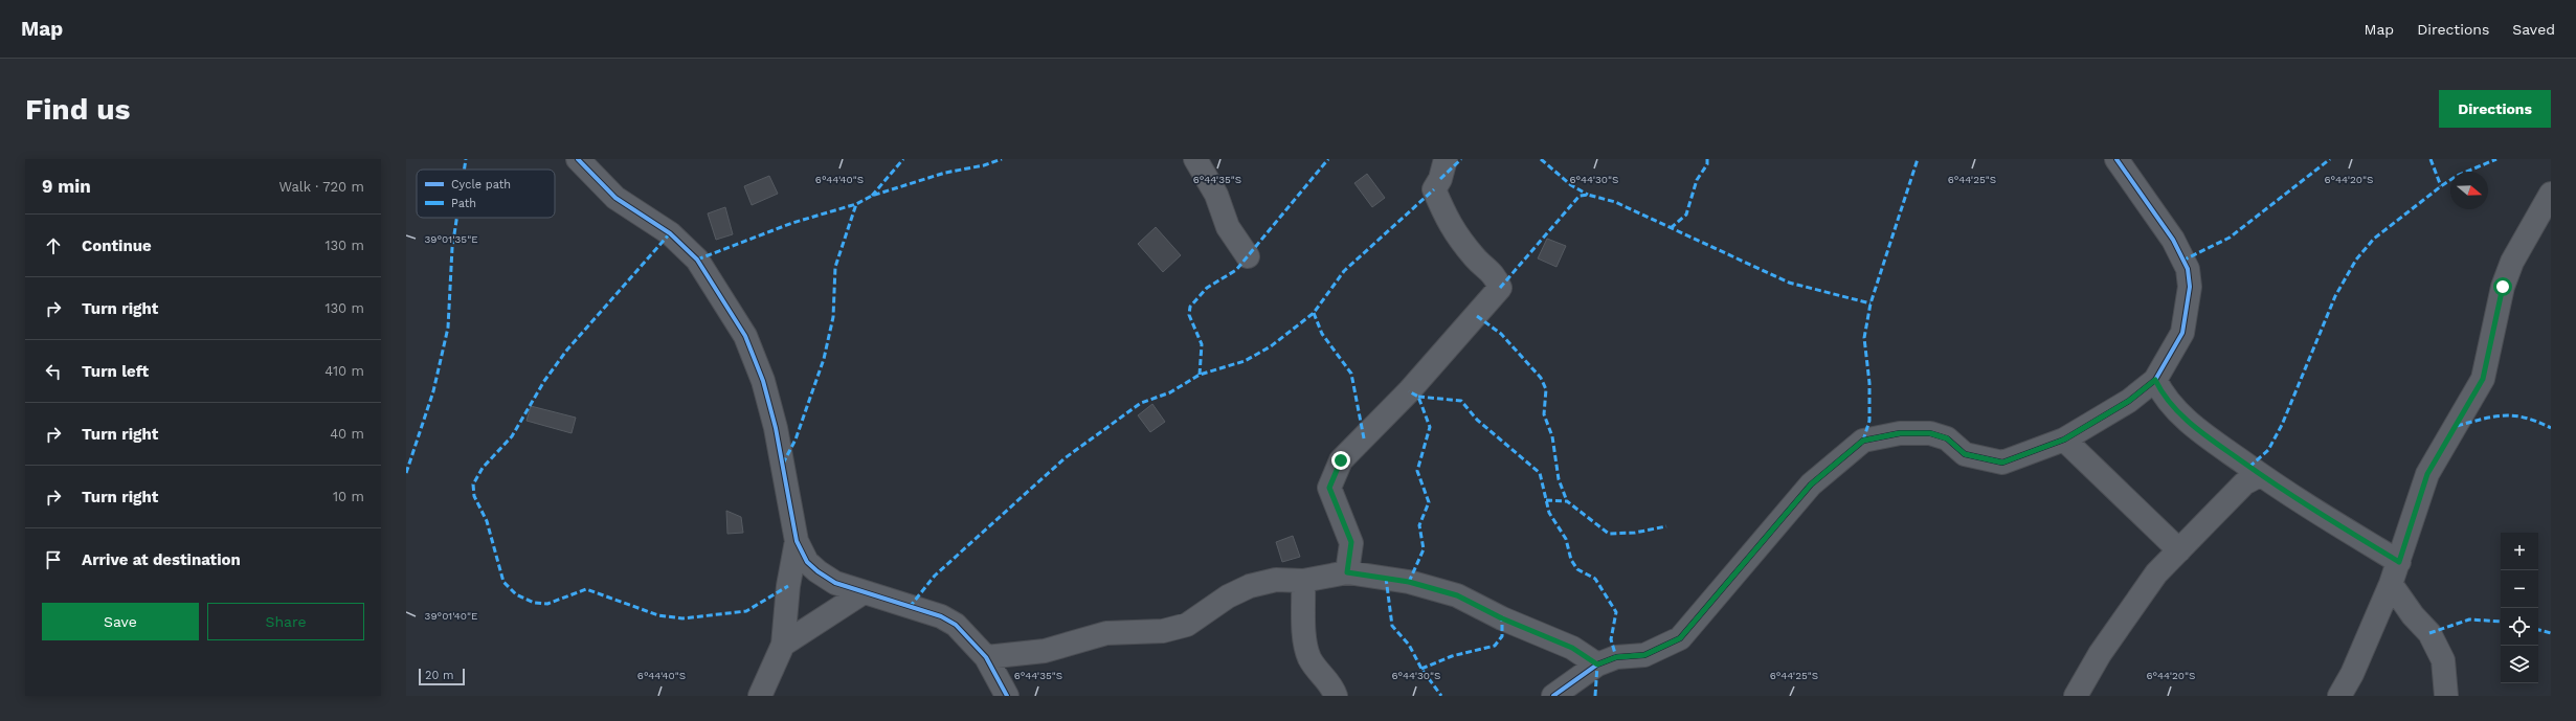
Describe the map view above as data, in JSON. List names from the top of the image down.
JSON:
{
  "legend": ["Cycle path", "Path"],
  "scale_bar": "20 m",
  "north": "right",
  "page": {
    "header": "Map",
    "nav": ["Map", "Directions", "Saved"],
    "buttons": [
      "Directions",
      ["Save", "Share"]
    ],
    "title": "Find us",
    "heading": ["9 min", "Walk · 720 m"],
    "list": [
      ["Continue", "130 m"],
      ["Turn right", "130 m"],
      ["Turn left", "410 m"],
      ["Turn right", "40 m"],
      ["Turn right", "10 m"],
      "Arrive at destination"
    ],
    "map_buttons": ["+", "−"],
    "scale": "20 m"
  },
  "coordinates": [
    "6°44'40\"S",
    "6°44'35\"S",
    "6°44'30\"S",
    "6°44'25\"S",
    "6°44'20\"S",
    "39°01'35\"E",
    "39°01'40\"E"
  ]
}
